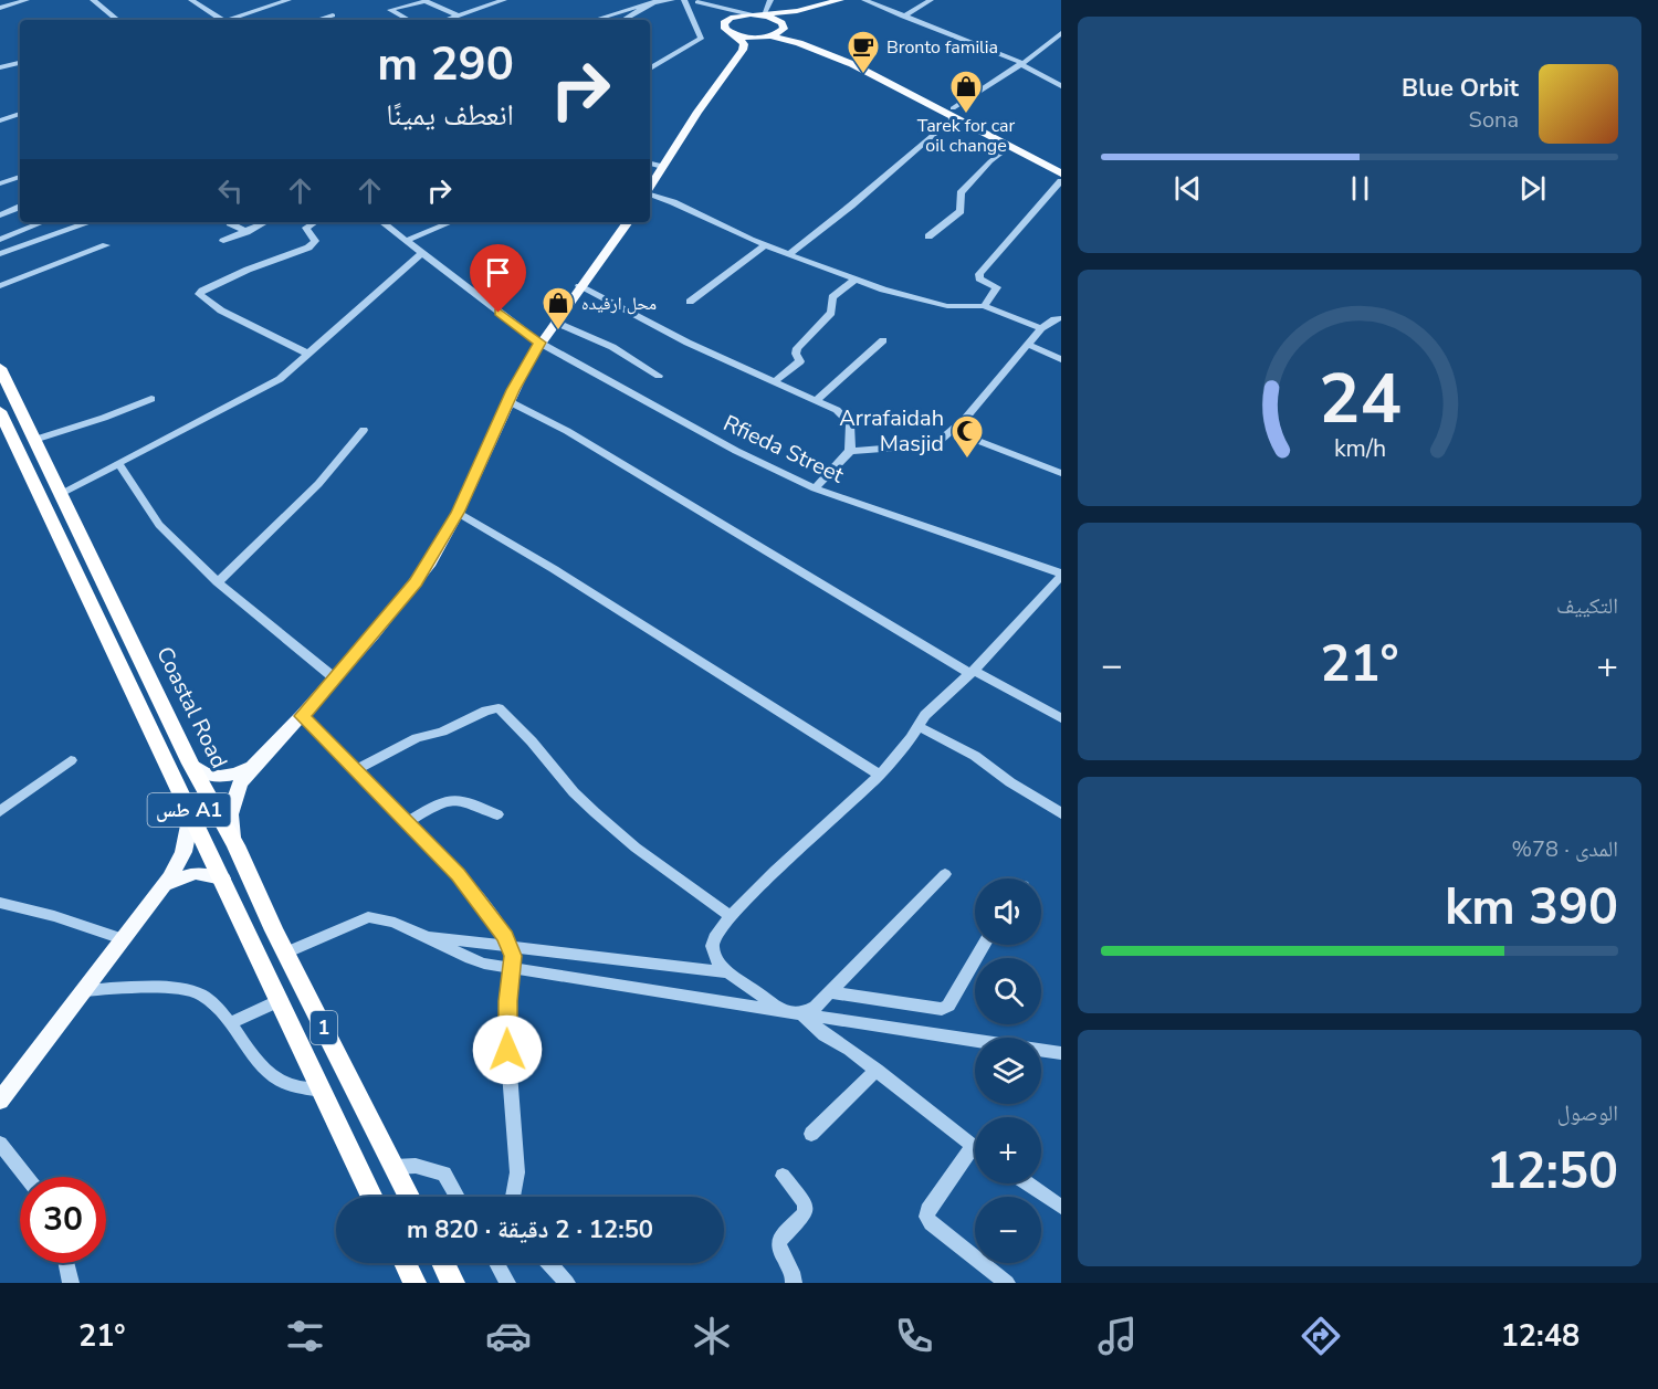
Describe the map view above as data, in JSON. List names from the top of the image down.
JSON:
{
  "streets": {
    "highway": ["Coastal Road", "طس A1", "1"],
    "street": ["Rfieda Street"]
  },
  "places": {
    "cafe": ["Bronto familia"],
    "shop": ["Tarek for car oil change", "محل ارفيده"],
    "mosque": ["Arrafaidah Masjid"]
  },
  "page": {
    "turn": ["290 m", "انعطف يمينًا"],
    "song": ["Blue Orbit", "Sona"],
    "tile": [
      "التكييف",
      ["المدى · 78%", "390 km"],
      ["الوصول", "12:50"]
    ],
    "heat": ["−", "21°", "+"],
    "map_buttons": ["+", "−"],
    "limit": "30",
    "trip": "12:50 · 2 دقيقة · 820 m",
    "tabs": ["12:48", "21°"],
    "gauge": ["24", "km/h"]
  }
}
